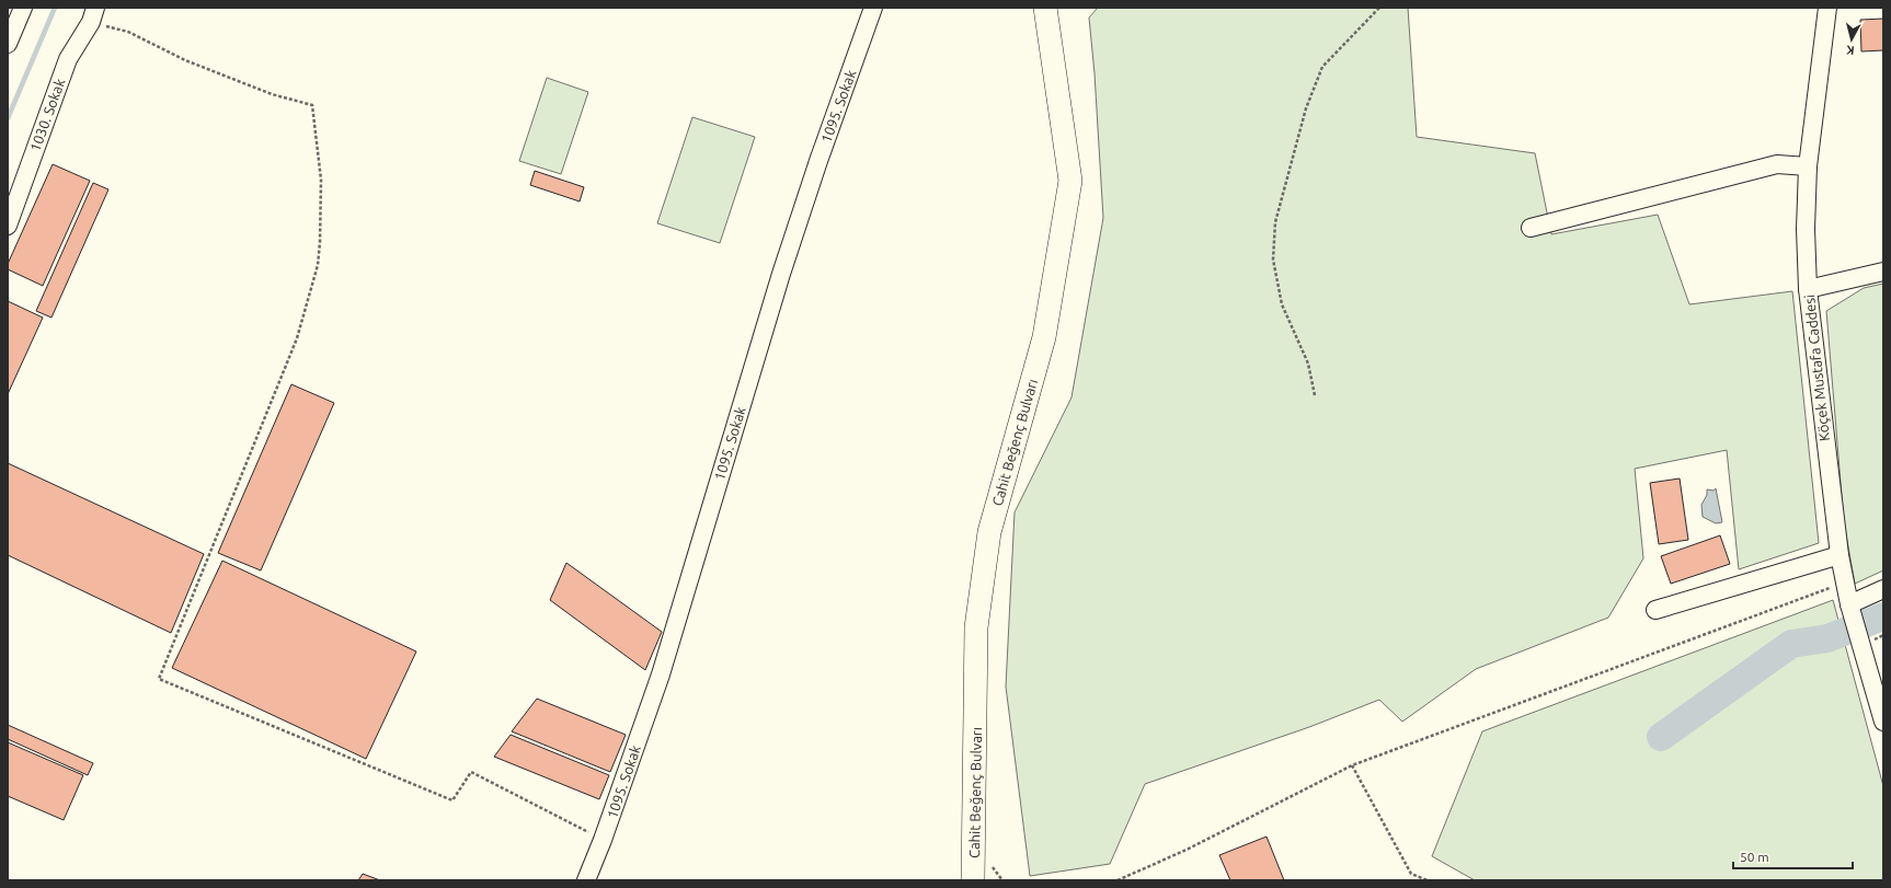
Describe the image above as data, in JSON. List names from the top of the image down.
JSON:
{
  "streets": {
    "main road": ["Cahit Beğenç Bulvarı"],
    "street": ["1095. Sokak", "1030. Sokak", "Köçek Mustafa Caddesi"]
  },
  "scale_bar": "50 m",
  "north": "bottom"
}
